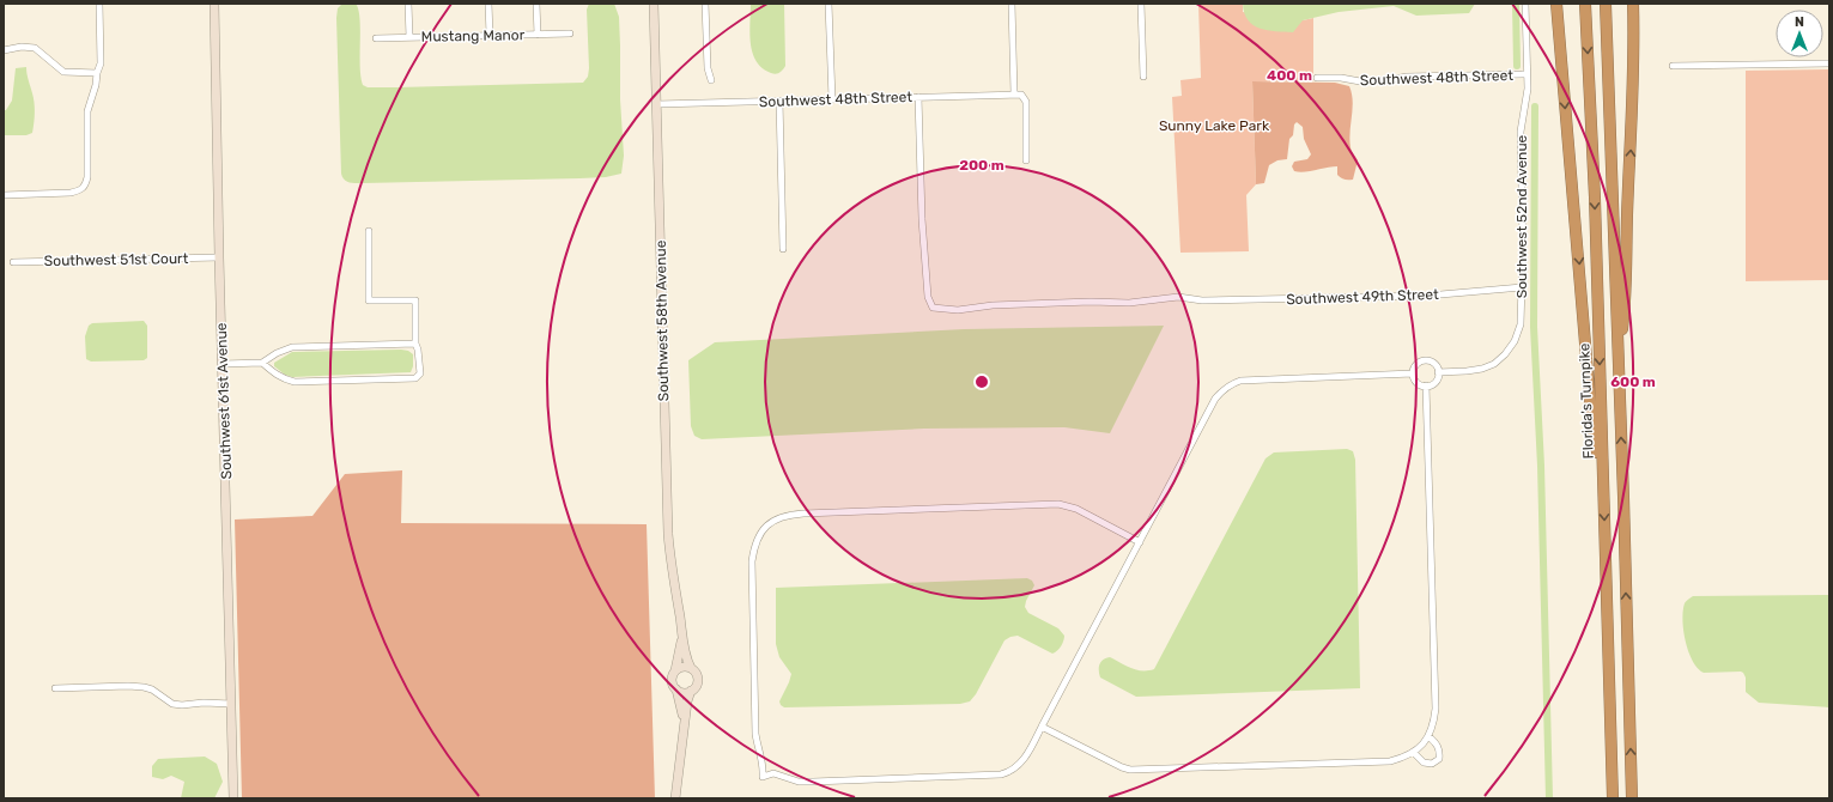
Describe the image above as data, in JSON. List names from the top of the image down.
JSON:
{
  "streets": {
    "highway": ["Florida's Turnpike"],
    "street": [
      "Mustang Manor",
      "Southwest 48th Street",
      "Southwest 52nd Avenue",
      "Southwest 51st Court",
      "Southwest 49th Street",
      "Southwest 58th Avenue",
      "Southwest 61st Avenue"
    ]
  },
  "crossings": [
    ["Southwest 48th Street", "Southwest 52nd Avenue"],
    ["Southwest 48th Street", "Southwest 49th Street"],
    ["Southwest 48th Street", "Southwest 58th Avenue"],
    ["Southwest 52nd Avenue", "Southwest 49th Street"],
    ["Southwest 51st Court", "Southwest 61st Avenue"]
  ],
  "parks": ["Sunny Lake Park"],
  "north": "top",
  "rings": ["400 m", "200 m", "600 m"]
}
